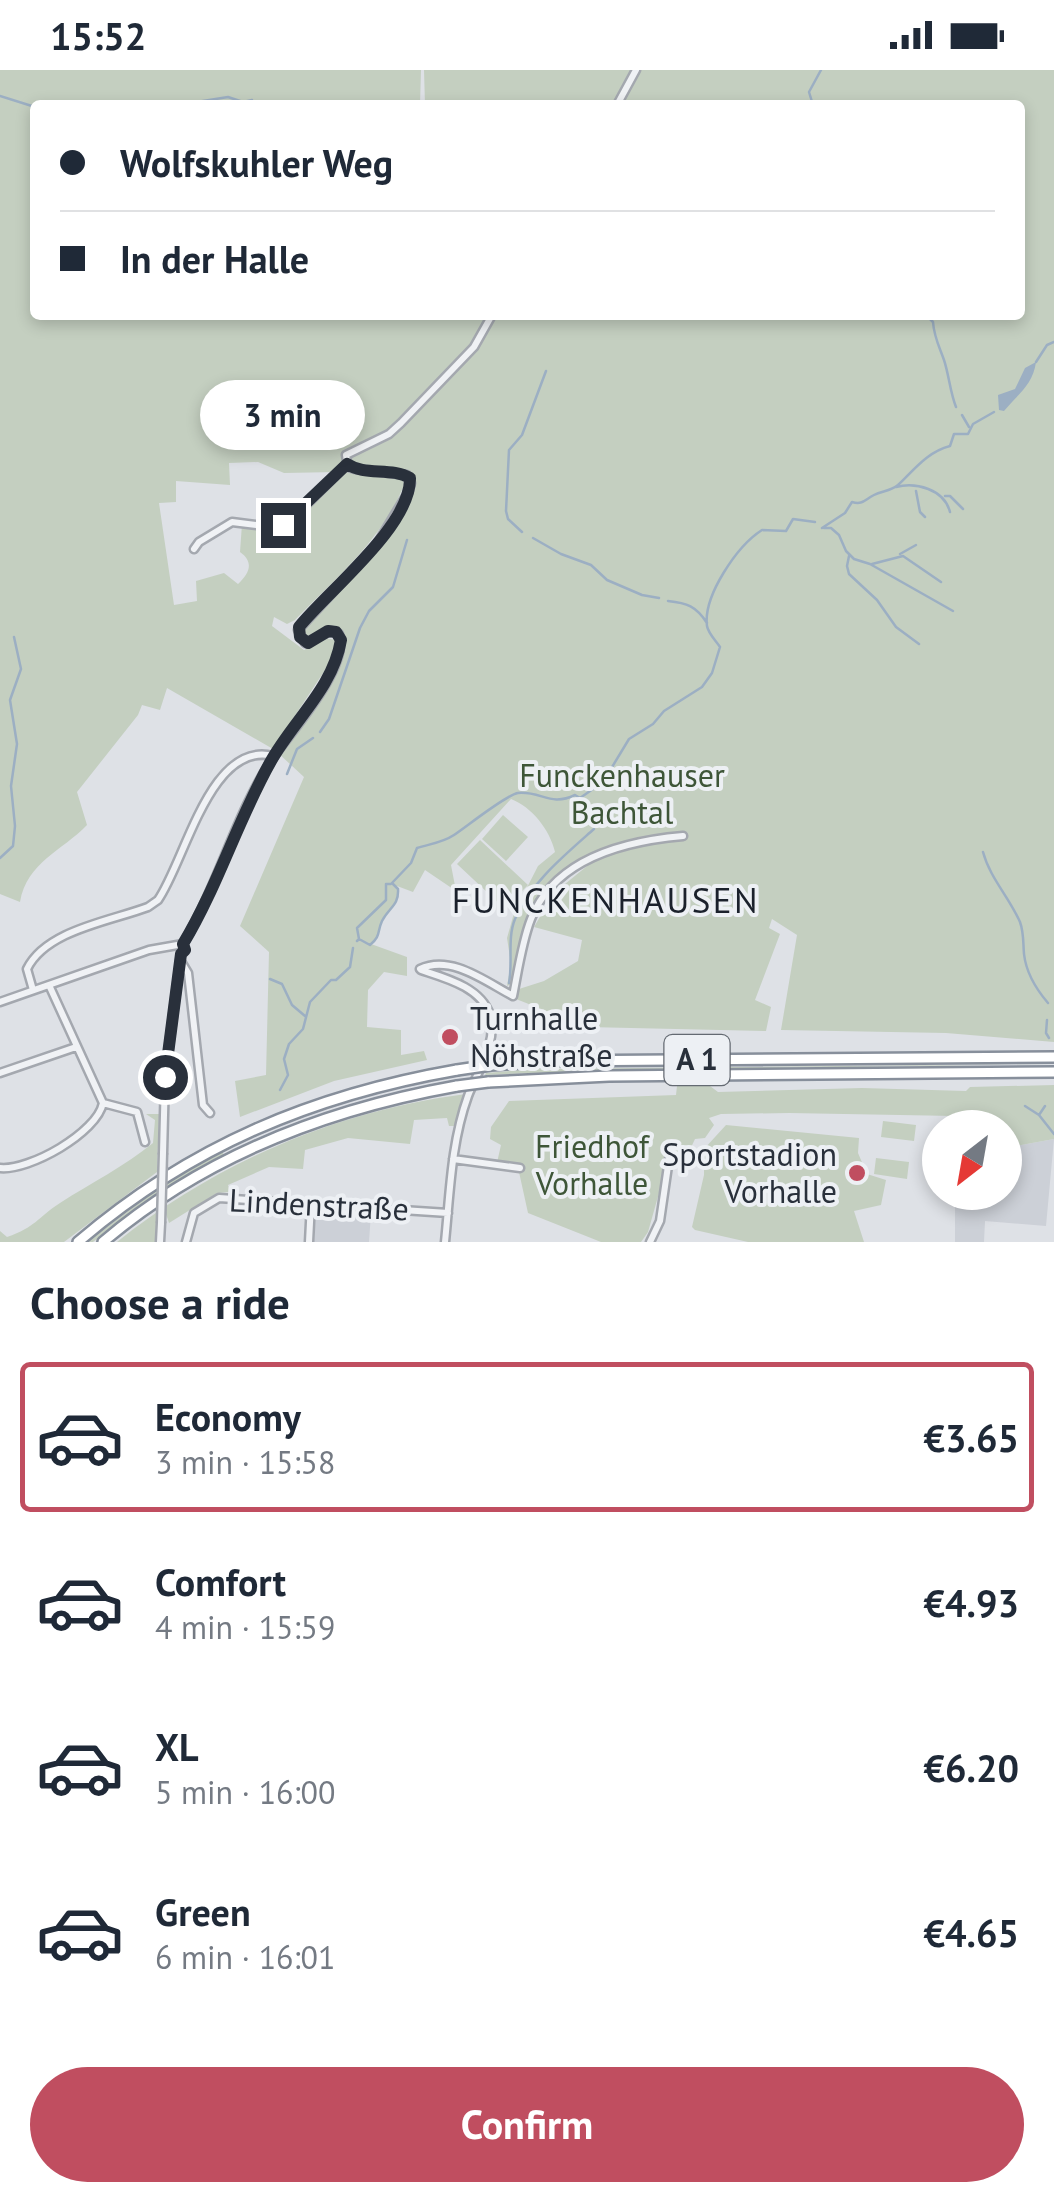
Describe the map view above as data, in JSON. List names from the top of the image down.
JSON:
{
  "streets": {
    "highway": ["A 1"],
    "street": ["Lindenstraße"]
  },
  "districts": ["FUNCKENHAUSEN"],
  "parks": ["Funckenhauser Bachtal", "Friedhof Vorhalle"],
  "places": ["Turnhalle Nöhstraße", "Sportstadion Vorhalle"],
  "north": "bottom left",
  "page": {
    "status": "15:52",
    "banner": ["Wolfskuhler Weg", "In der Halle"],
    "bubble": "3 min",
    "heading": "Choose a ride",
    "list": [
      {
        "name": "Economy",
        "note": "3 min · 15:58",
        "value": "€3.65"
      },
      {
        "name": "Comfort",
        "note": "4 min · 15:59",
        "value": "€4.93"
      },
      {
        "name": "XL",
        "note": "5 min · 16:00",
        "value": "€6.20"
      },
      {
        "name": "Green",
        "note": "6 min · 16:01",
        "value": "€4.65"
      }
    ],
    "buttons": "Confirm"
  }
}
